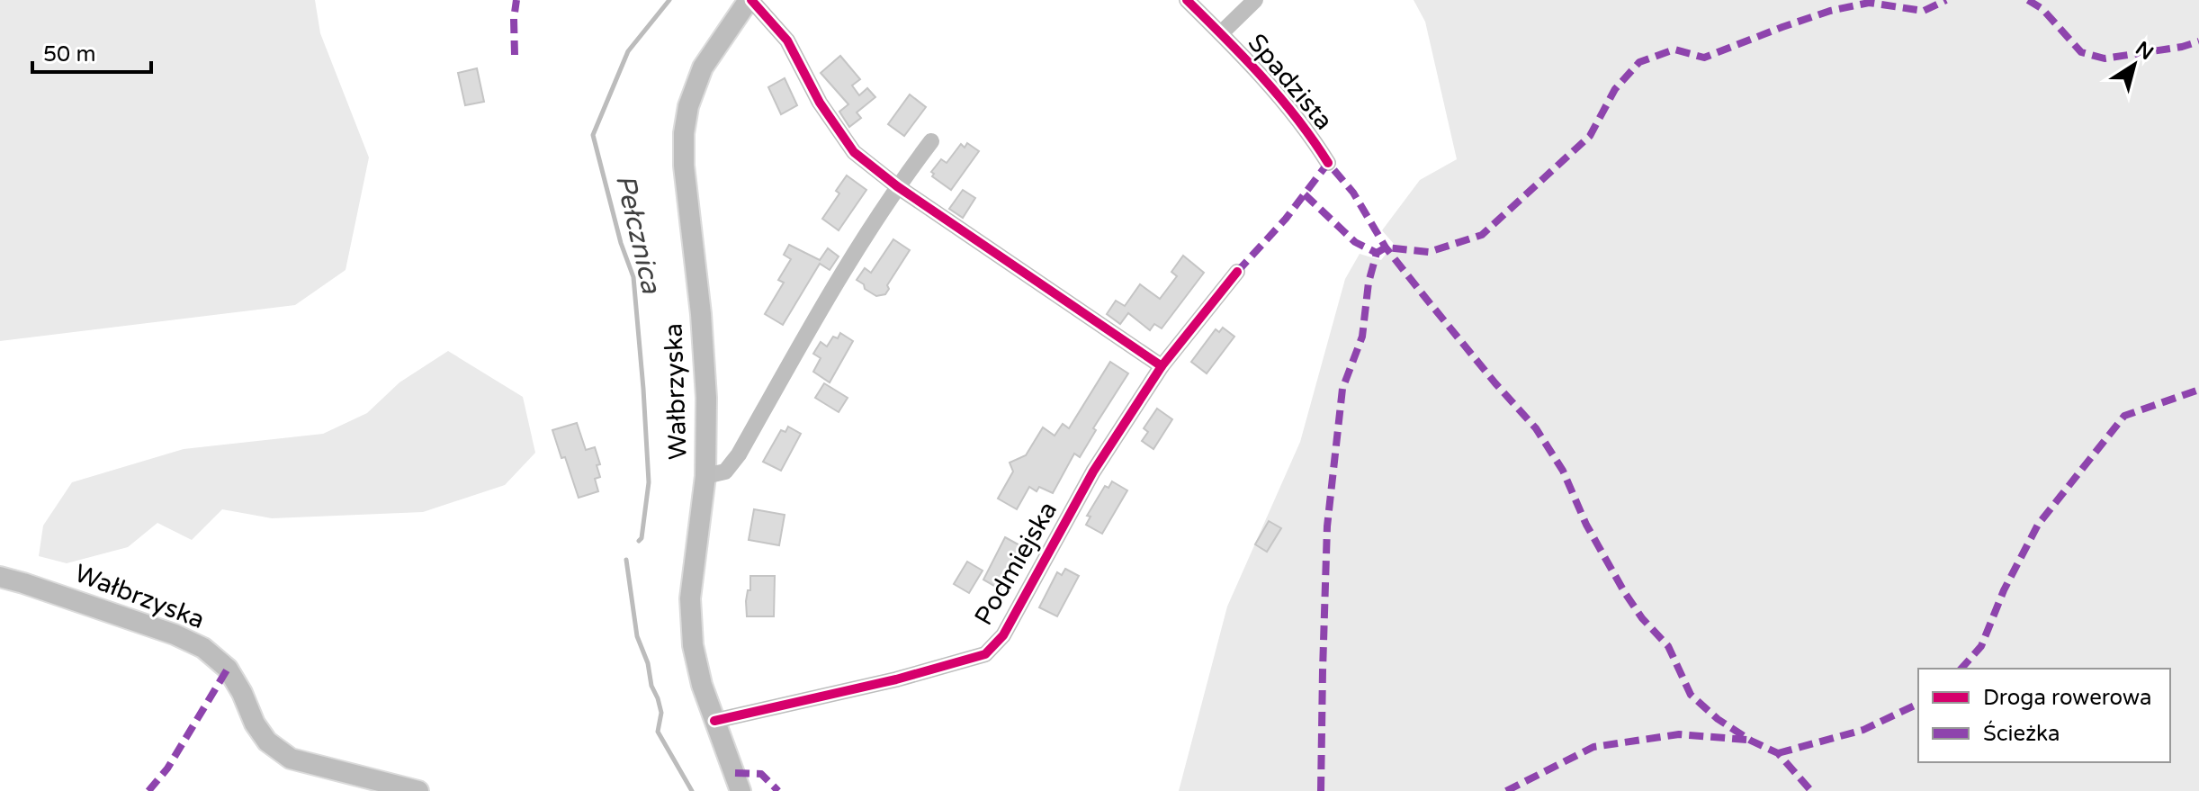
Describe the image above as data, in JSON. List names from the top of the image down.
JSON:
{
  "streets": {
    "main road": ["Wałbrzyska"],
    "street": ["Spadzista", "Podmiejska"]
  },
  "crossings": [
    ["Wałbrzyska", "Podmiejska"]
  ],
  "water": ["Pełcznica"],
  "legend": ["Droga rowerowa", "Ścieżka"],
  "scale_bar": "50 m",
  "north": "top right"
}
